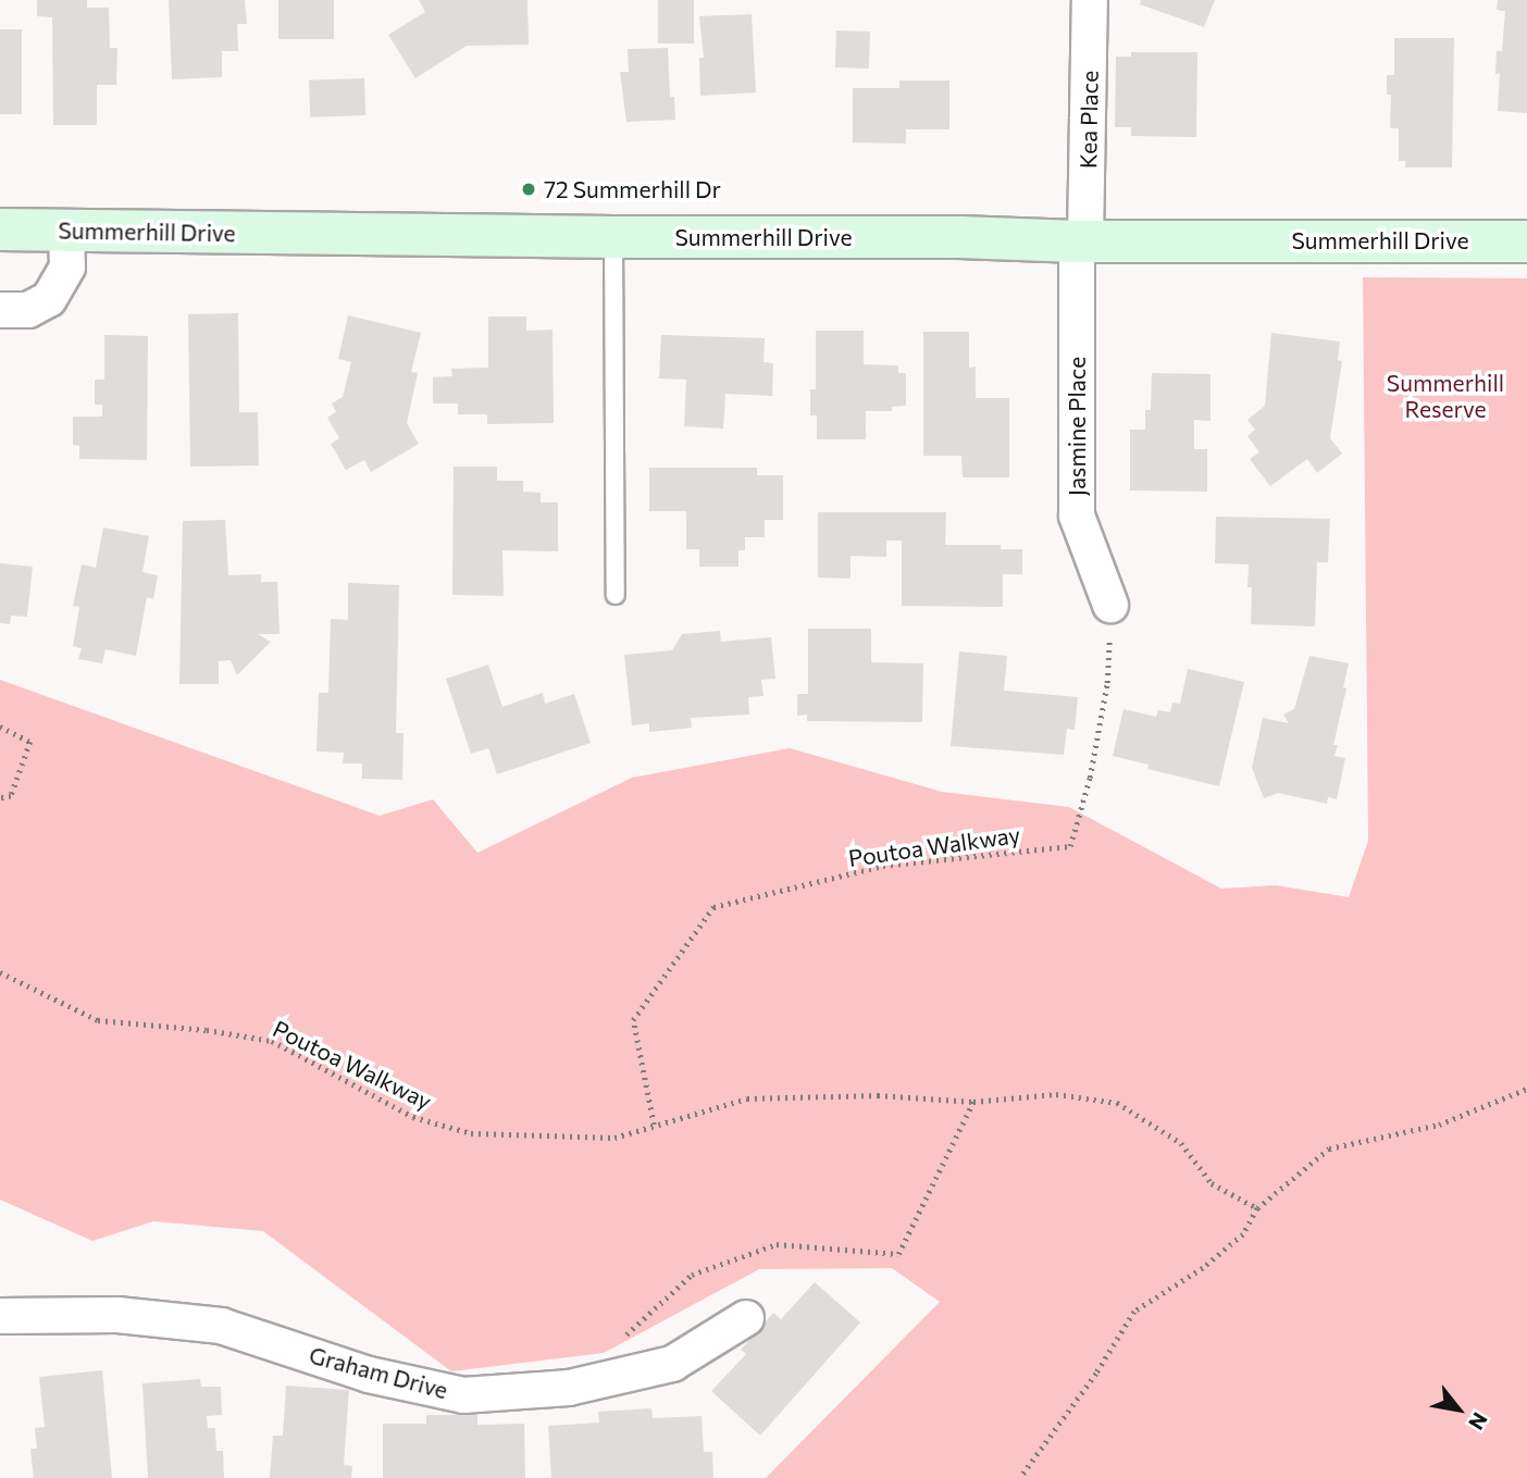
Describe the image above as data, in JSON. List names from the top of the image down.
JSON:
{
  "streets": {
    "main road": ["Summerhill Drive"],
    "street": ["Kea Place", "Jasmine Place", "Graham Drive"],
    "path": ["Poutoa Walkway"]
  },
  "crossings": [
    ["Kea Place", "Summerhill Drive"],
    ["Kea Place", "Jasmine Place"],
    ["Summerhill Drive", "Jasmine Place"],
    ["Jasmine Place", "Poutoa Walkway"]
  ],
  "parks": ["Summerhill Reserve"],
  "places": ["72 Summerhill Dr"],
  "north": "bottom right"
}
